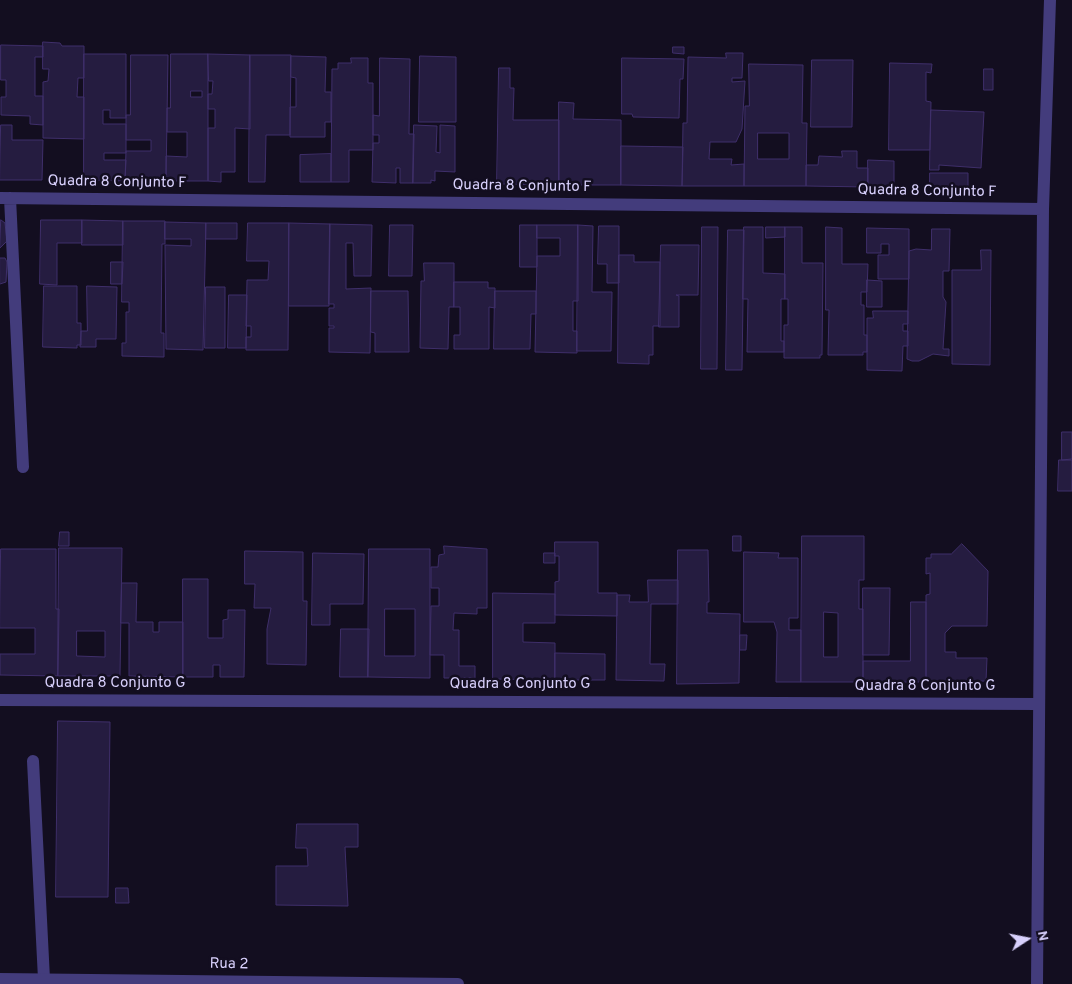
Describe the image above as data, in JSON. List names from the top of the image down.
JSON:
{
  "streets": {
    "street": ["Quadra 8 Conjunto F", "Quadra 8 Conjunto G", "Rua 2"]
  },
  "north": "right"
}
